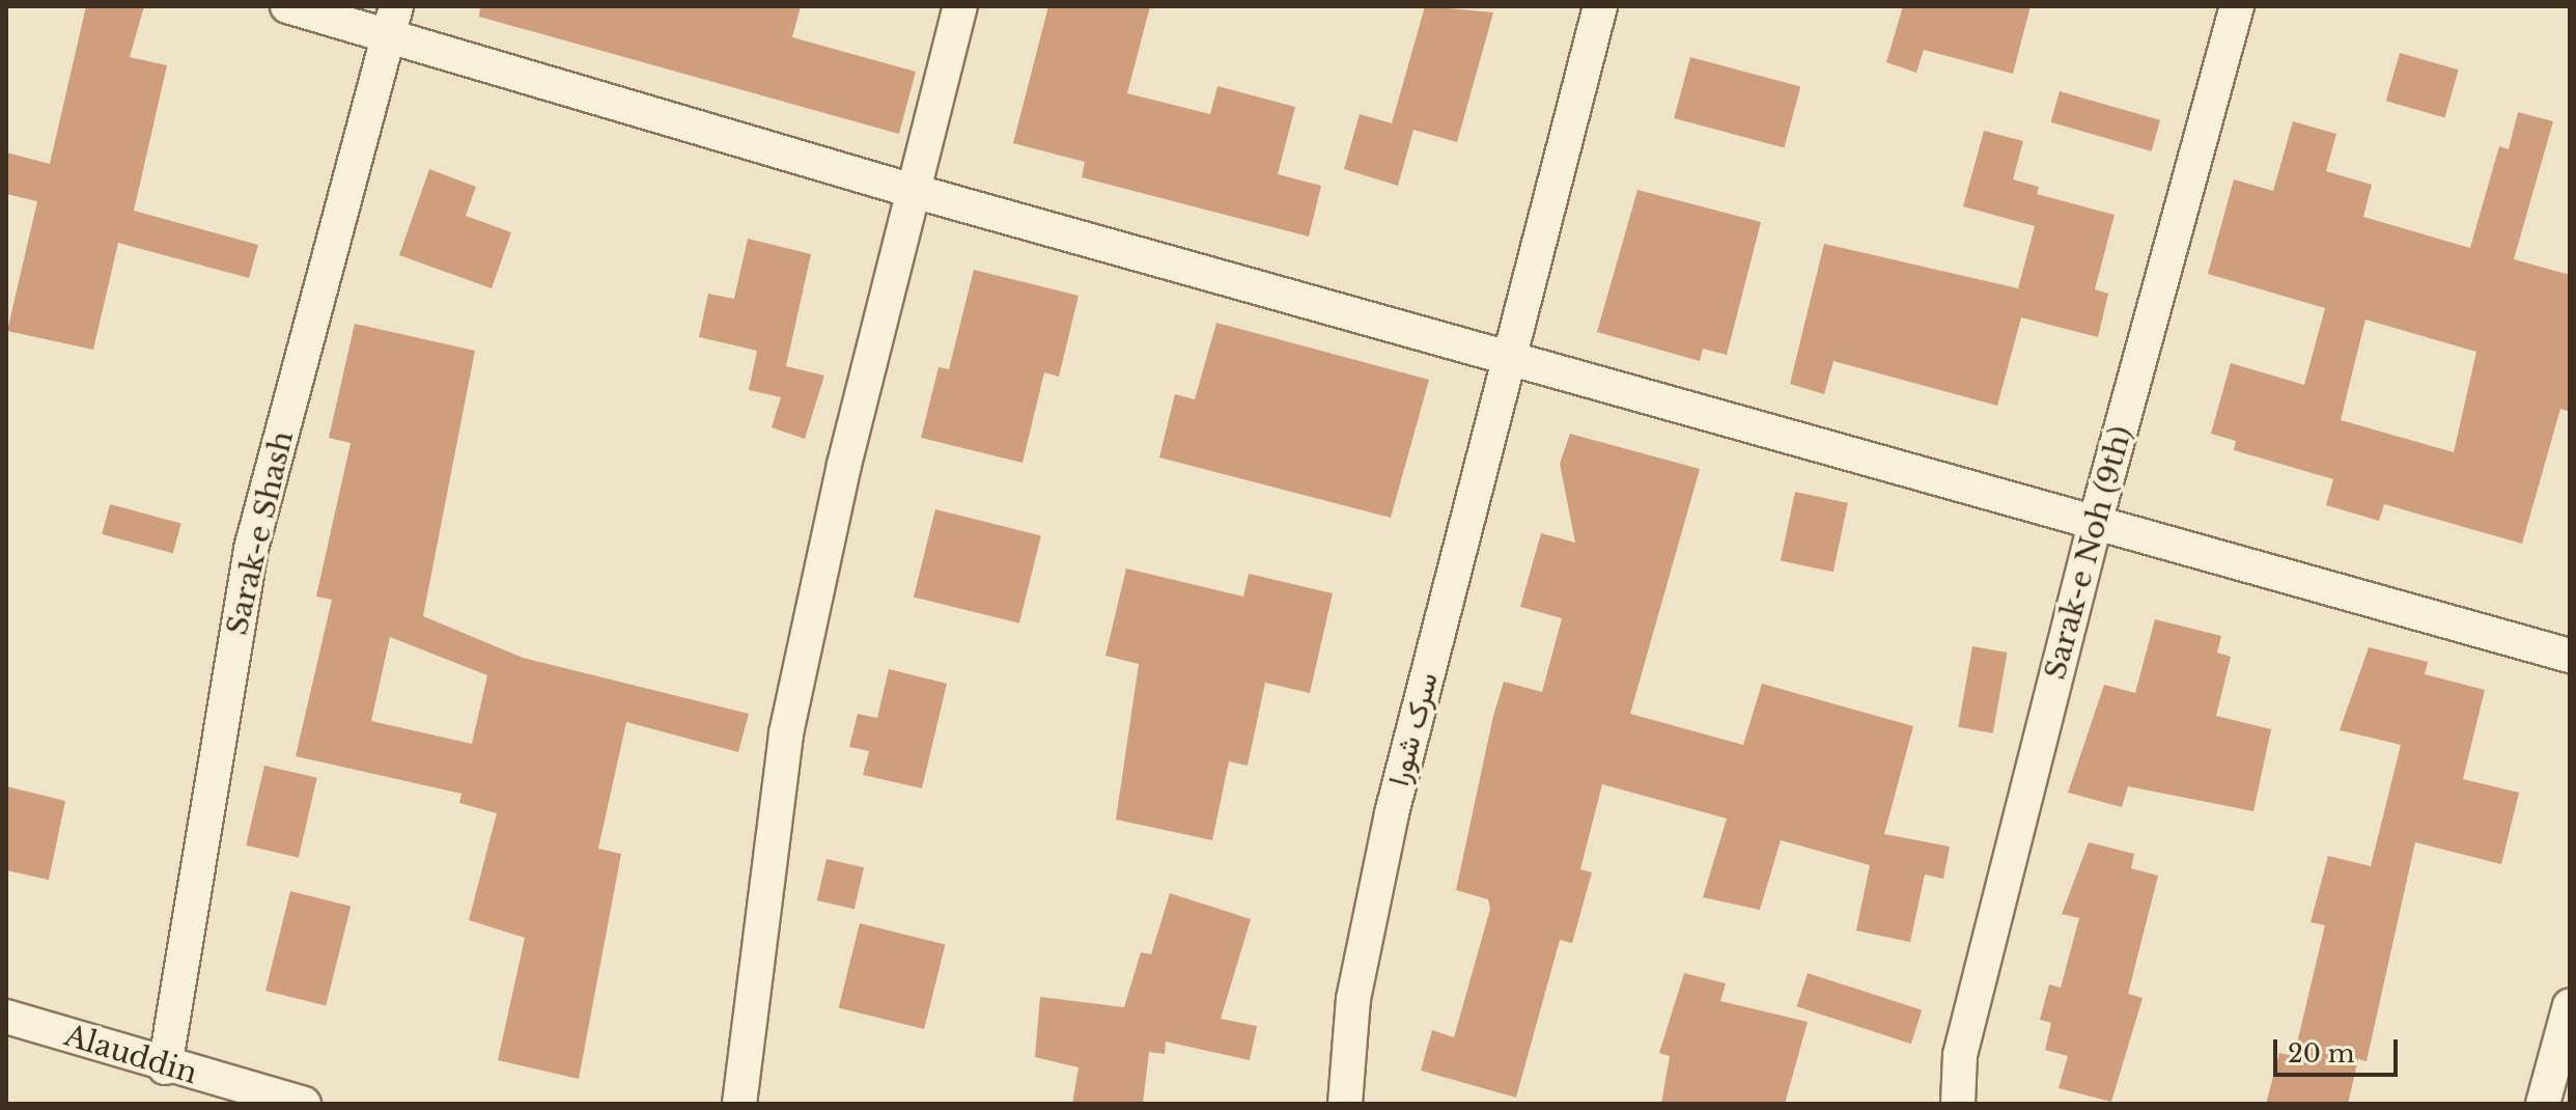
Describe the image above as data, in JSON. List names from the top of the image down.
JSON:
{
  "streets": {
    "street": [
      "Sarak-e Shash",
      "Sarak-e Noh (9th)",
      "سرک شورا",
      "Alauddin"
    ]
  },
  "crossings": [
    ["Sarak-e Shash", "Alauddin"]
  ],
  "scale_bar": "20 m"
}
